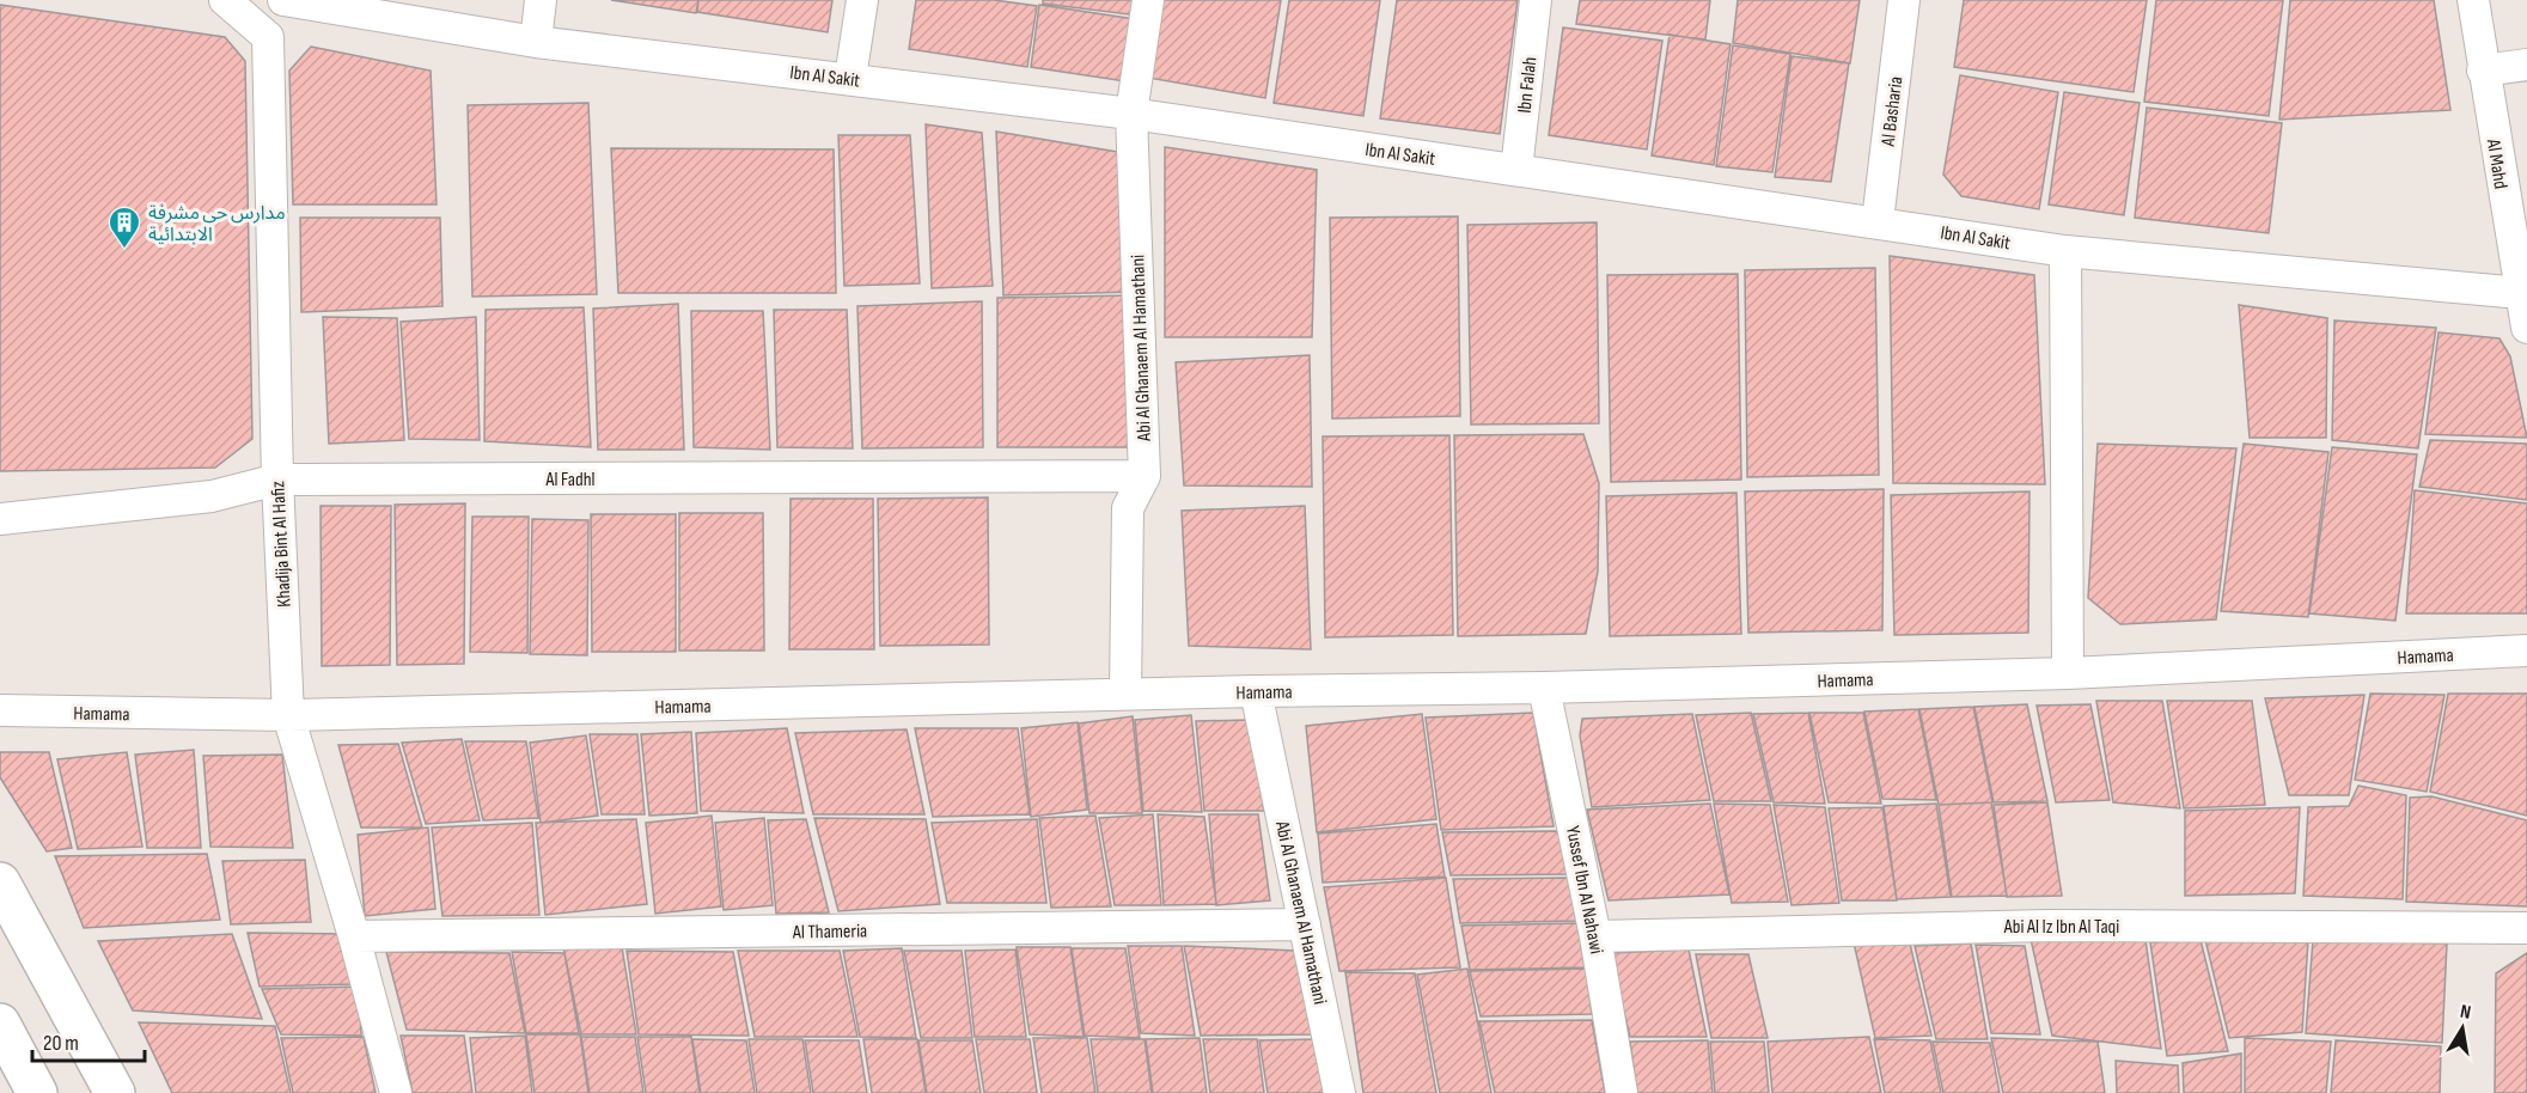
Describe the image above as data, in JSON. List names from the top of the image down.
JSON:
{
  "streets": {
    "street": [
      "Ibn Al Sakit",
      "Ibn Falah",
      "Al Basharia",
      "Al Mahd",
      "Abi Al Ghanaem Al Hamathani",
      "Al Fadhl",
      "Khadija Bint Al Hafiz",
      "Hamama",
      "Yussef Ibn Al Nahawi",
      "Abi Al Iz Ibn Al Taqi",
      "Al Thameria"
    ]
  },
  "crossings": [
    ["Ibn Al Sakit", "Ibn Falah"],
    ["Ibn Al Sakit", "Al Basharia"],
    ["Ibn Al Sakit", "Al Mahd"],
    ["Ibn Al Sakit", "Abi Al Ghanaem Al Hamathani"],
    ["Abi Al Ghanaem Al Hamathani", "Al Fadhl"],
    ["Abi Al Ghanaem Al Hamathani", "Hamama"],
    ["Abi Al Ghanaem Al Hamathani", "Al Thameria"],
    ["Al Fadhl", "Khadija Bint Al Hafiz"],
    ["Khadija Bint Al Hafiz", "Hamama"],
    ["Khadija Bint Al Hafiz", "Al Thameria"],
    ["Hamama", "Yussef Ibn Al Nahawi"],
    ["Yussef Ibn Al Nahawi", "Abi Al Iz Ibn Al Taqi"]
  ],
  "places": {
    "building": ["مدارس حي مشرفة الابتدائية"]
  },
  "scale_bar": "20 m",
  "north": "top"
}
